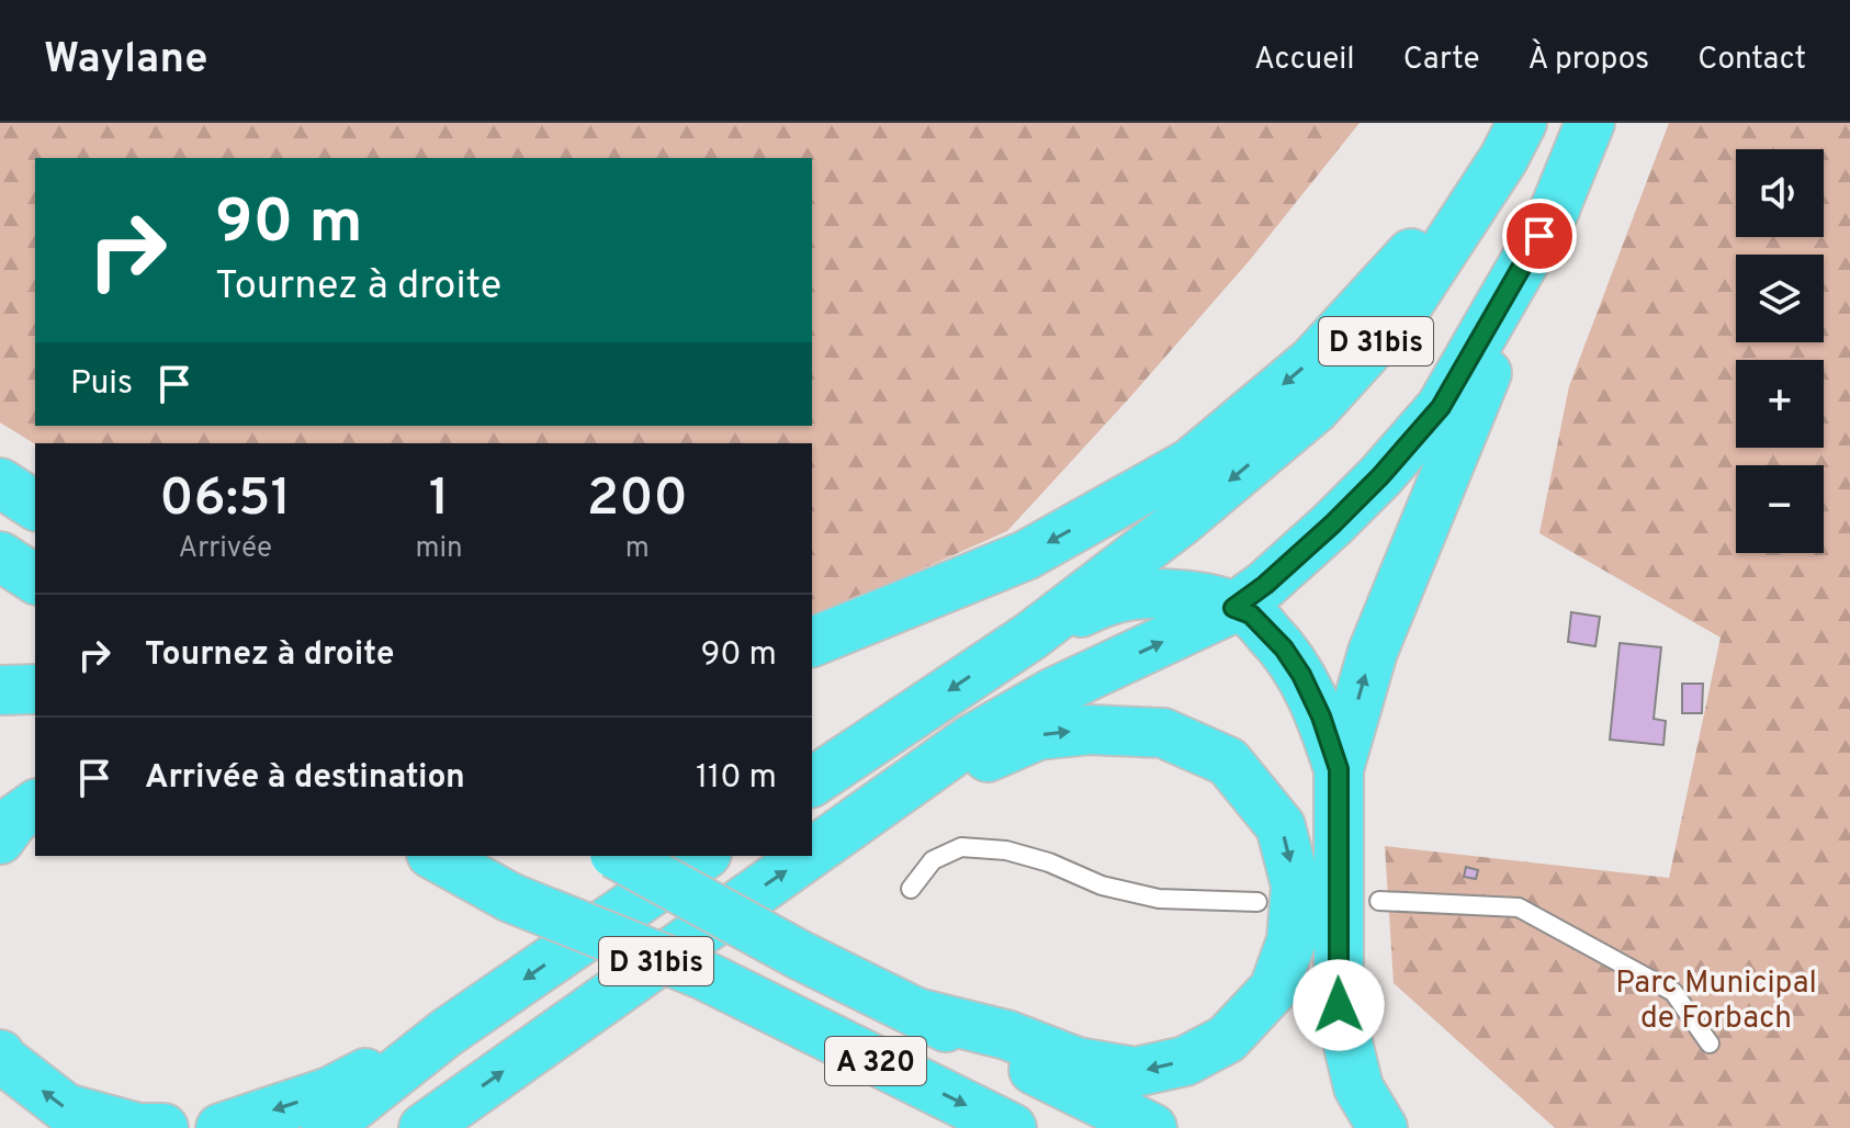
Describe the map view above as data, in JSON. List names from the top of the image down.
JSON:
{
  "streets": {
    "highway": ["D 31bis", "A 320"]
  },
  "parks": ["Parc Municipal de Forbach"],
  "page": {
    "header": "Waylane",
    "nav": [
      "Accueil",
      "Carte",
      "À propos",
      "Contact"
    ],
    "map_buttons": ["+", "−"],
    "turn": ["90 m", "Tournez à droite"],
    "then": "Puis",
    "eta": [
      "06:51",
      "Arrivée",
      "1",
      "min",
      "200",
      "m"
    ],
    "list": [
      {
        "name": "Tournez à droite",
        "value": "90 m"
      },
      {
        "name": "Arrivée à destination",
        "value": "110 m"
      }
    ]
  }
}
